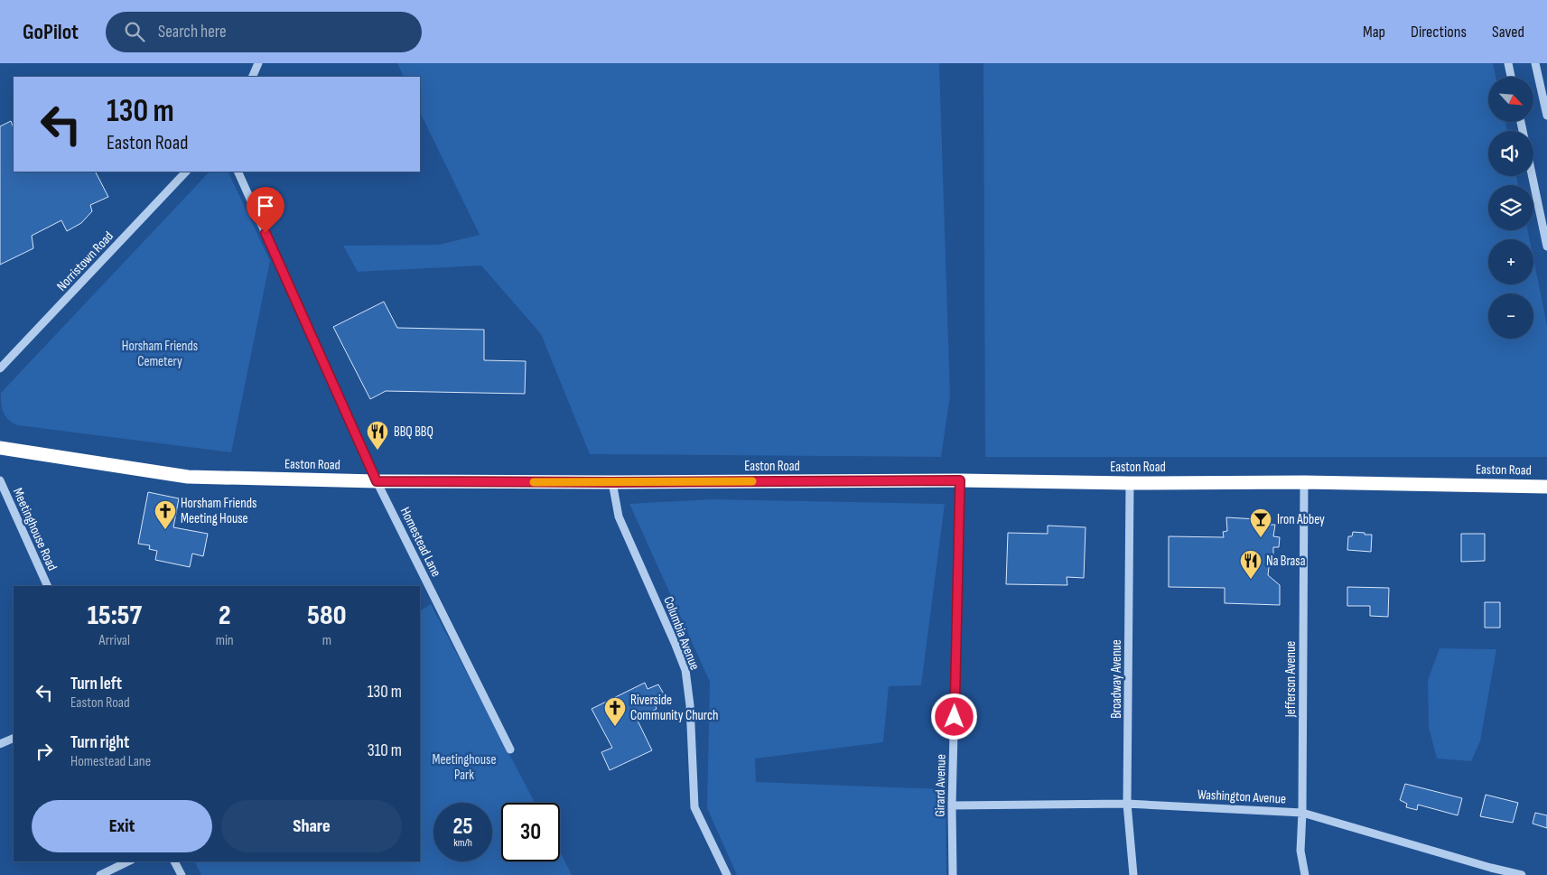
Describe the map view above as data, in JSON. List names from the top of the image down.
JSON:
{
  "streets": {
    "highway": ["Easton Road"],
    "street": [
      "Norristown Road",
      "Meetinghouse Road",
      "Homestead Lane",
      "Columbia Avenue",
      "Broadway Avenue",
      "Jefferson Avenue",
      "Girard Avenue",
      "Washington Avenue"
    ]
  },
  "crossings": [
    ["Easton Road", "Homestead Lane"],
    ["Easton Road", "Columbia Avenue"],
    ["Easton Road", "Broadway Avenue"],
    ["Easton Road", "Jefferson Avenue"],
    ["Easton Road", "Girard Avenue"],
    ["Broadway Avenue", "Washington Avenue"],
    ["Jefferson Avenue", "Washington Avenue"],
    ["Girard Avenue", "Washington Avenue"]
  ],
  "parks": ["Horsham Friends Cemetery", "Meetinghouse Park"],
  "places": {
    "restaurant": ["BBQ BBQ", "Na Brasa"],
    "church": ["Horsham Friends Meeting House", "Riverside Community Church"],
    "bar": ["Iron Abbey"]
  },
  "north": "bottom right",
  "page": {
    "header": "GoPilot",
    "search": "Search here",
    "nav": ["Map", "Directions", "Saved"],
    "map_buttons": ["+", "−"],
    "turn": ["130 m", "Easton Road"],
    "eta": [
      "15:57",
      "Arrival",
      "2",
      "min",
      "580",
      "m"
    ],
    "list": [
      {
        "name": "Turn left",
        "note": "Easton Road",
        "value": "130 m"
      },
      {
        "name": "Turn right",
        "note": "Homestead Lane",
        "value": "310 m"
      }
    ],
    "buttons": ["Exit", "Share"],
    "speed": "25 km/h",
    "limit": "30"
  }
}
